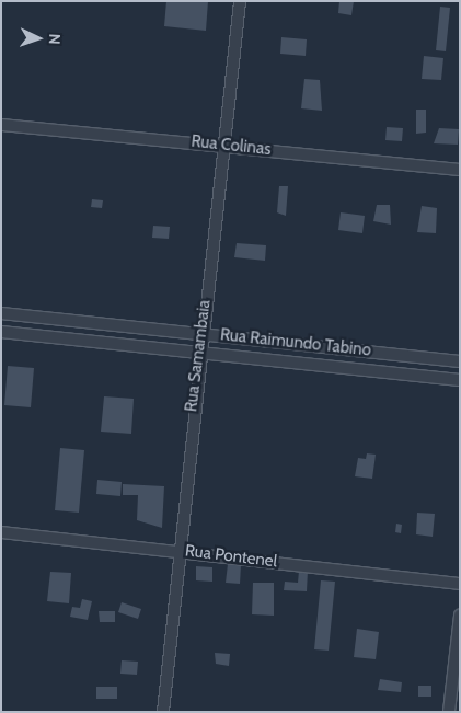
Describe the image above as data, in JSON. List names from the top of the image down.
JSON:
{
  "streets": {
    "street": [
      "Rua Colinas",
      "Rua Raimundo Tabino",
      "Rua Samambaia",
      "Rua Pontenel"
    ]
  },
  "crossings": [
    ["Rua Colinas", "Rua Samambaia"],
    ["Rua Raimundo Tabino", "Rua Samambaia"],
    ["Rua Samambaia", "Rua Pontenel"]
  ],
  "north": "right"
}
